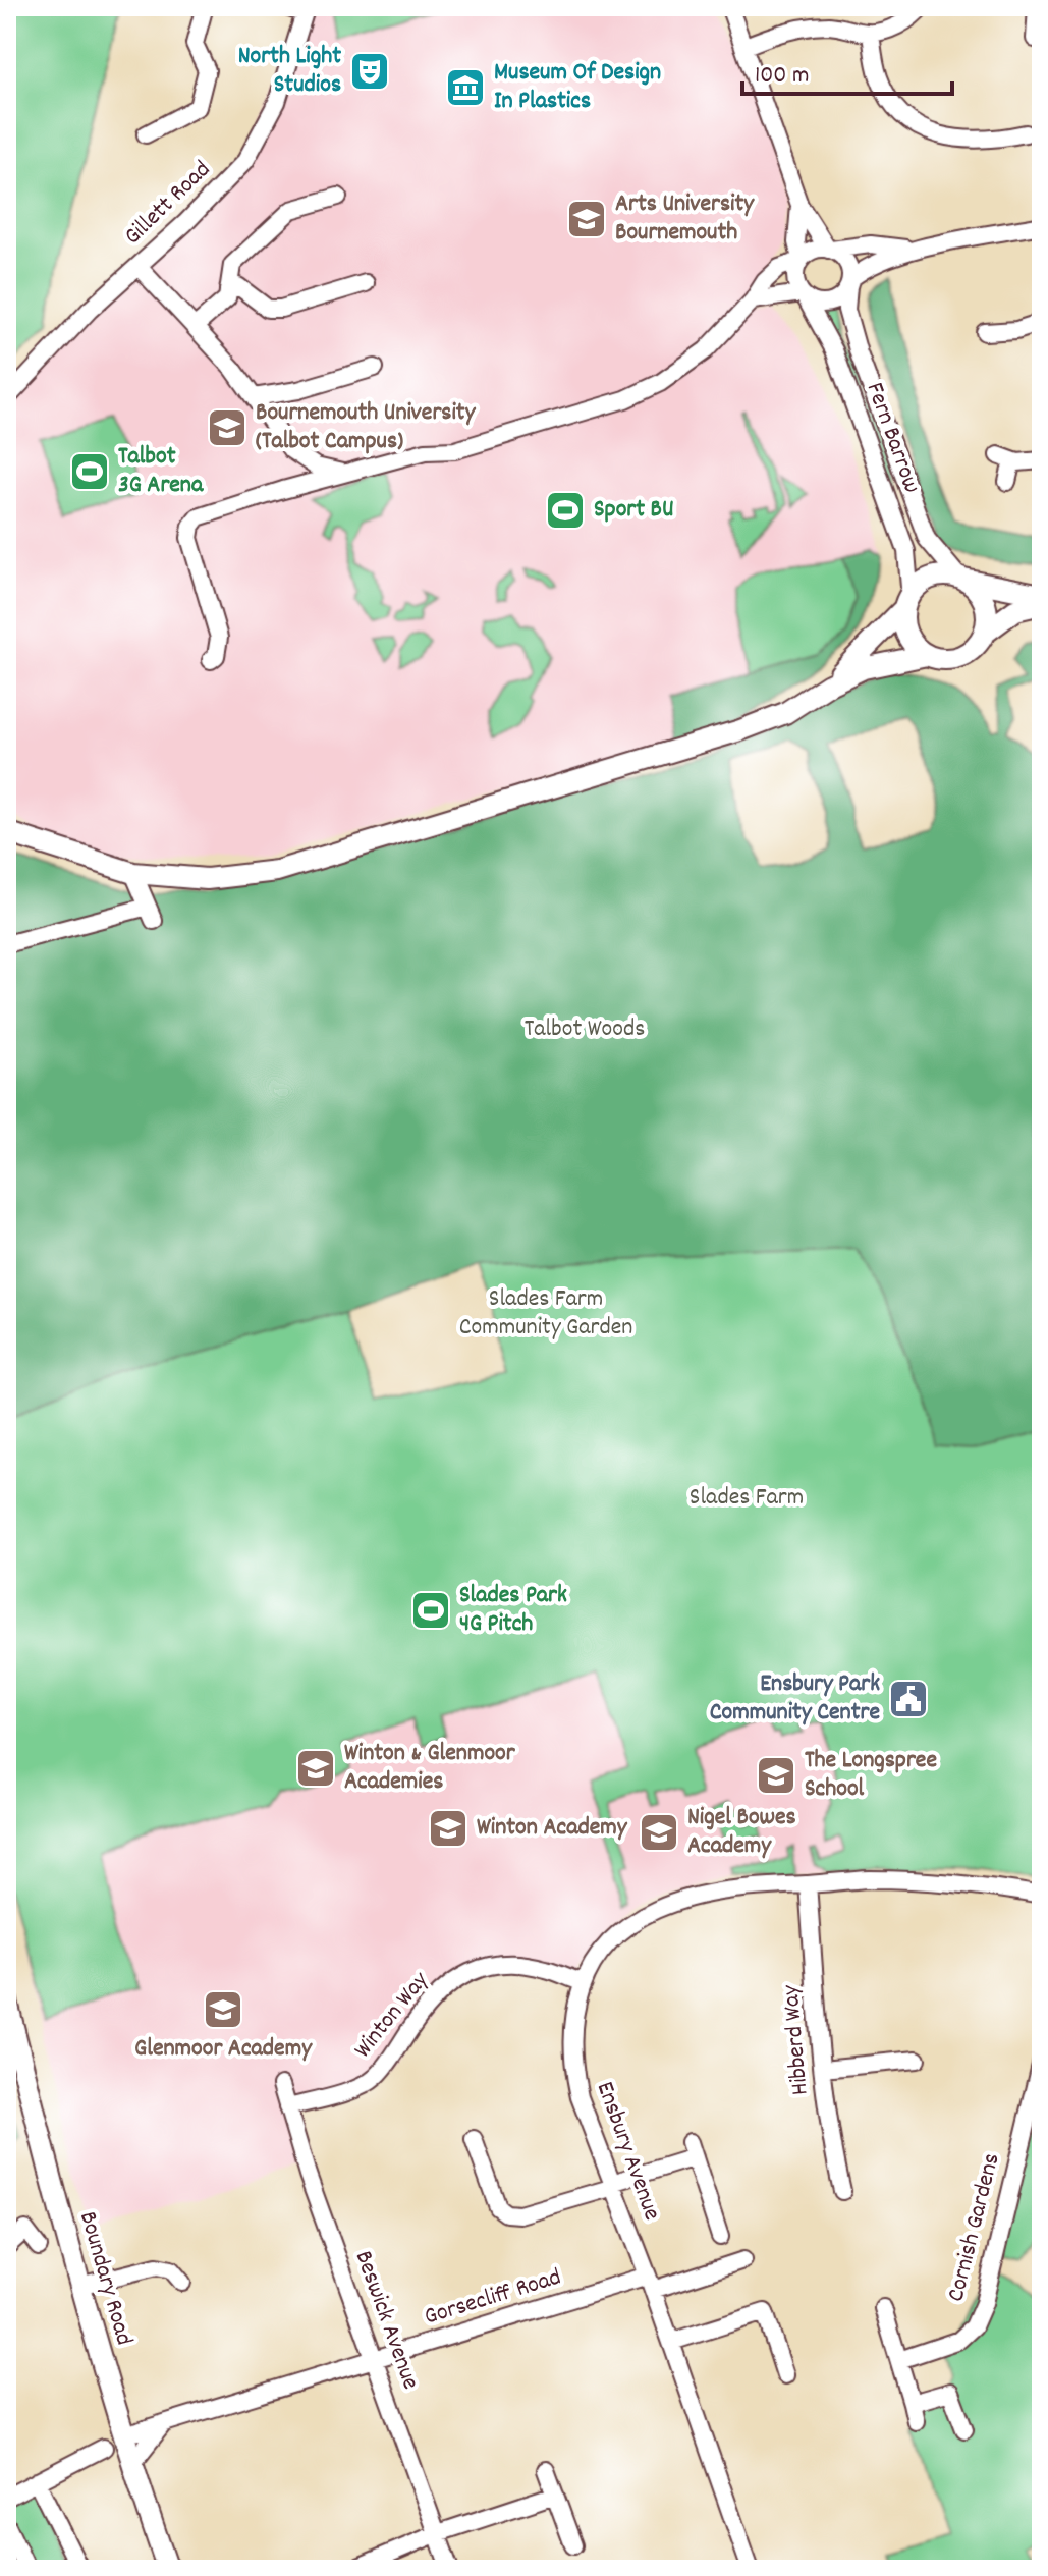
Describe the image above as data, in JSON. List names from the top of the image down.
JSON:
{
  "streets": {
    "main road": ["Boundary Road"],
    "street": [
      "Gillett Road",
      "Fern Barrow",
      "Winton Way",
      "Hibberd Way",
      "Ensbury Avenue",
      "Cornish Gardens",
      "Gorsecliff Road",
      "Beswick Avenue"
    ]
  },
  "crossings": [
    ["Winton Way", "Ensbury Avenue"],
    ["Winton Way", "Beswick Avenue"],
    ["Hibberd Way", "Ensbury Avenue"],
    ["Ensbury Avenue", "Gorsecliff Road"],
    ["Boundary Road", "Gorsecliff Road"],
    ["Gorsecliff Road", "Beswick Avenue"]
  ],
  "parks": ["Talbot Woods", "Slades Farm Community Garden", "Slades Farm"],
  "places": {
    "theatre": ["North Light Studios"],
    "museum": ["Museum Of Design In Plastics"],
    "school or university": [
      "Arts University Bournemouth",
      "Bournemouth University (Talbot Campus)",
      "Winton & Glenmoor Academies",
      "The Longspree School",
      "Winton Academy",
      "Nigel Bowes Academy",
      "Glenmoor Academy"
    ],
    "sports": ["Talbot 3G Arena", "Sport BU", "Slades Park 4G Pitch"],
    "public building": ["Ensbury Park Community Centre"]
  },
  "scale_bar": "100 m"
}
